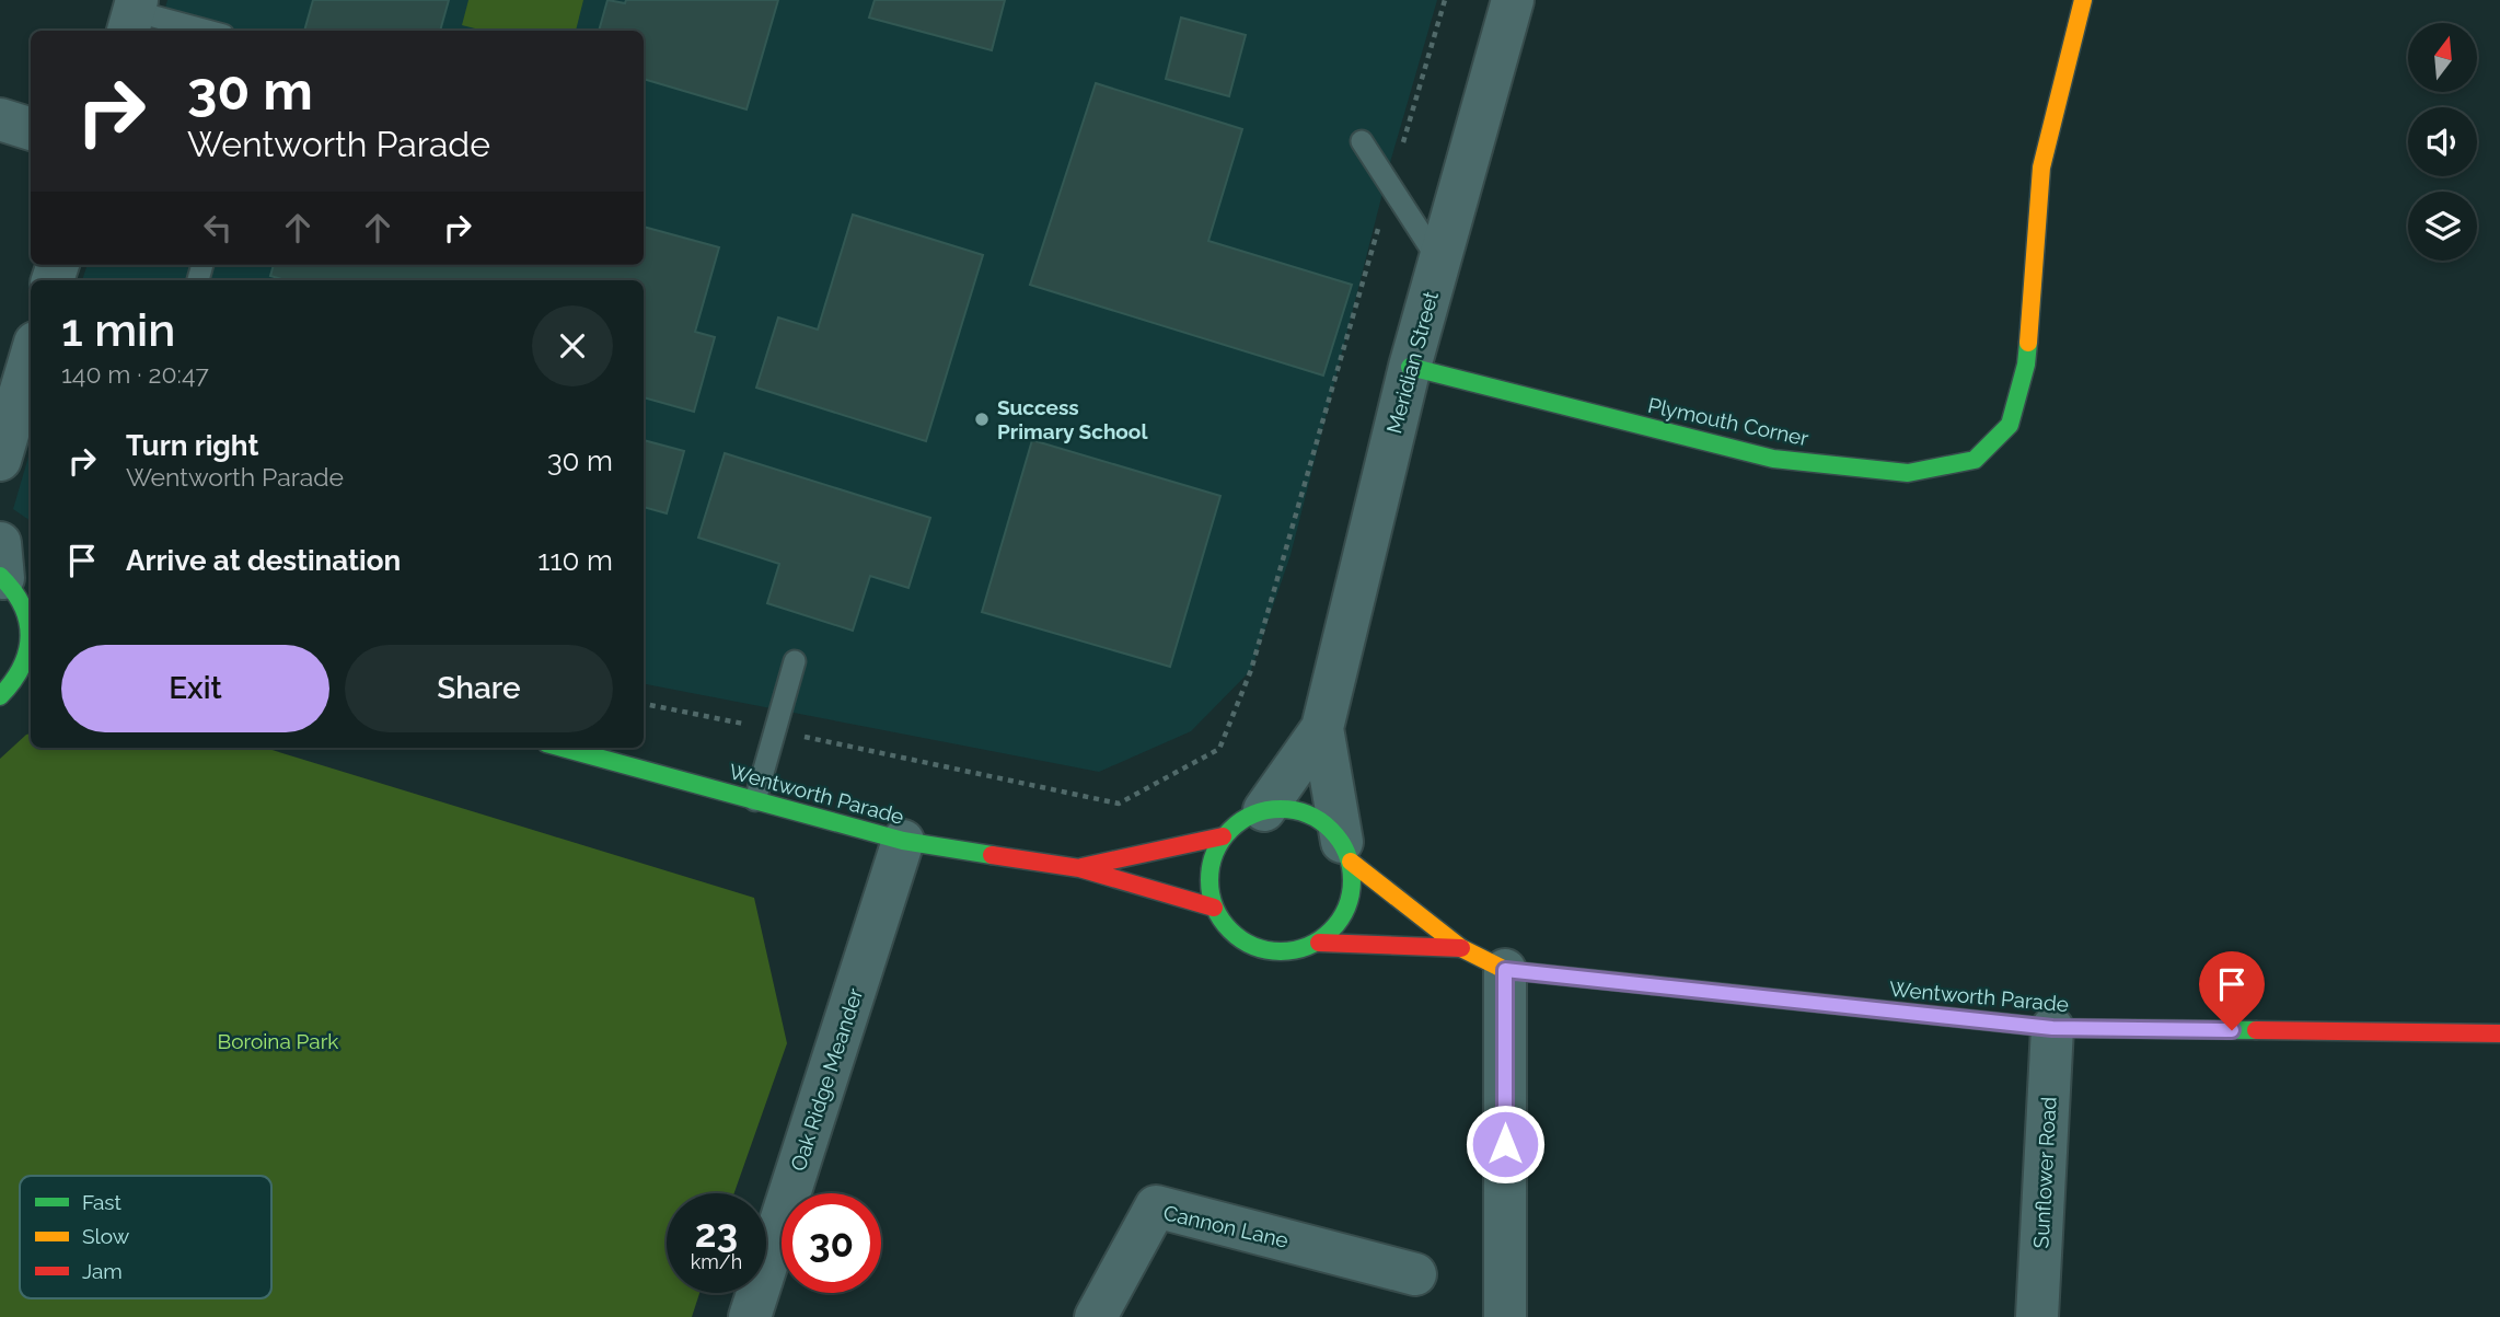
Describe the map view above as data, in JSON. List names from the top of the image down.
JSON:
{
  "streets": {
    "street": [
      "Meridian Street",
      "Plymouth Corner",
      "Wentworth Parade",
      "Oak Ridge Meander",
      "Sunflower Road",
      "Cannon Lane"
    ]
  },
  "crossings": [
    ["Meridian Street", "Plymouth Corner"],
    ["Meridian Street", "Wentworth Parade"],
    ["Wentworth Parade", "Oak Ridge Meander"],
    ["Wentworth Parade", "Sunflower Road"]
  ],
  "parks": ["Boroina Park"],
  "places": ["Success Primary School"],
  "legend": ["Fast", "Slow", "Jam"],
  "north": "top",
  "page": {
    "turn": ["30 m", "Wentworth Parade"],
    "heading": ["1 min", "140 m · 20:47"],
    "list": [
      {
        "name": "Turn right",
        "note": "Wentworth Parade",
        "value": "30 m"
      },
      {
        "name": "Arrive at destination",
        "value": "110 m"
      }
    ],
    "buttons": ["Exit", "Share"],
    "speed": "23 km/h",
    "limit": "30"
  }
}
